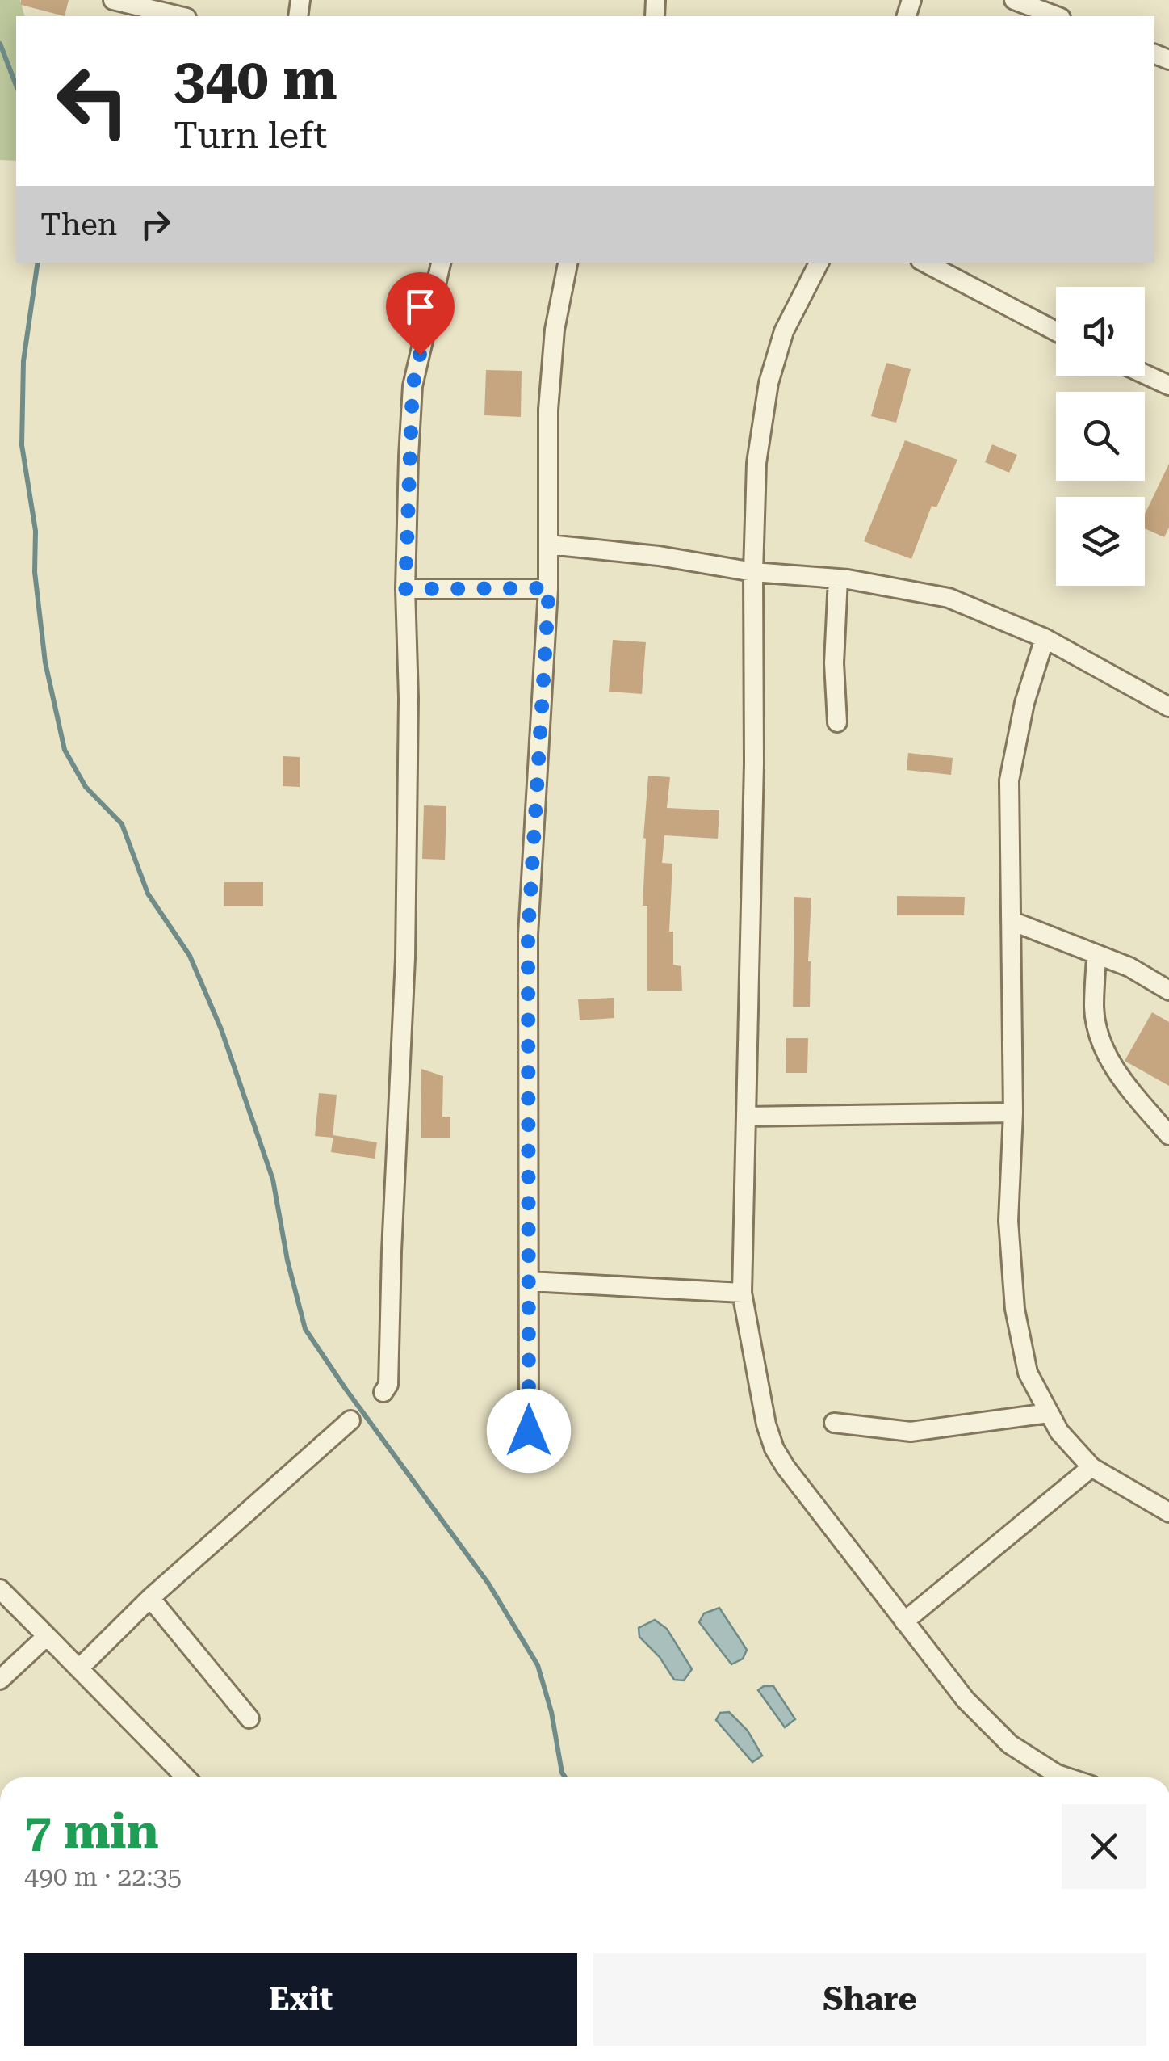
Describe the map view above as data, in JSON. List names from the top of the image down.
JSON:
{
  "page": {
    "turn": ["340 m", "Turn left"],
    "then": "Then",
    "heading": ["7 min", "490 m · 22:35"],
    "buttons": ["Exit", "Share"]
  }
}
